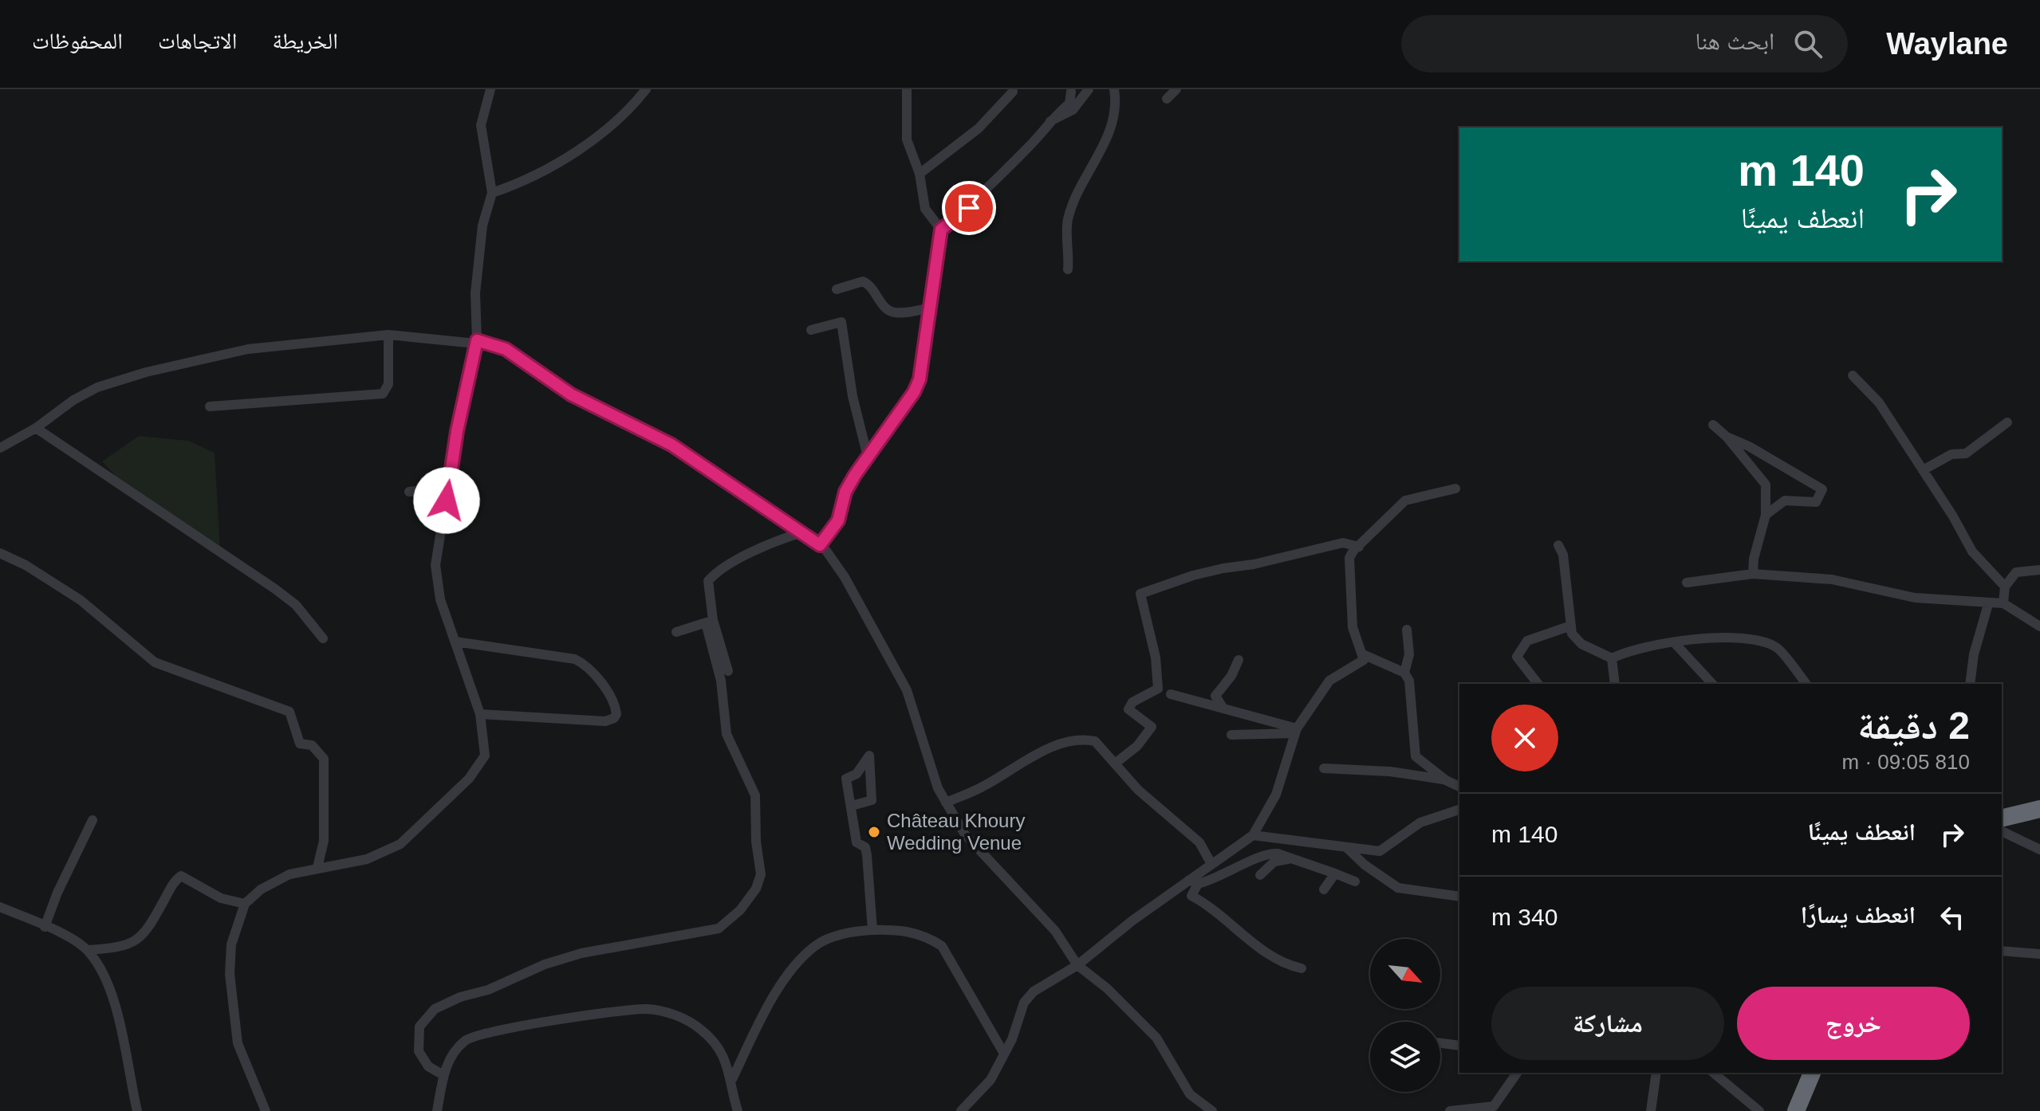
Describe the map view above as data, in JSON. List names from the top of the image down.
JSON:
{
  "places": ["Château Khoury Wedding Venue"],
  "north": "bottom right",
  "page": {
    "header": "Waylane",
    "search": "ابحث هنا",
    "nav": ["الخريطة", "الاتجاهات", "المحفوظات"],
    "turn": ["140 m", "انعطف يمينًا"],
    "heading": ["2 دقيقة", "810 m · 09:05"],
    "list": [
      {
        "name": "انعطف يمينًا",
        "value": "140 m"
      },
      {
        "name": "انعطف يسارًا",
        "value": "340 m"
      }
    ],
    "buttons": ["خروج", "مشاركة"]
  }
}
